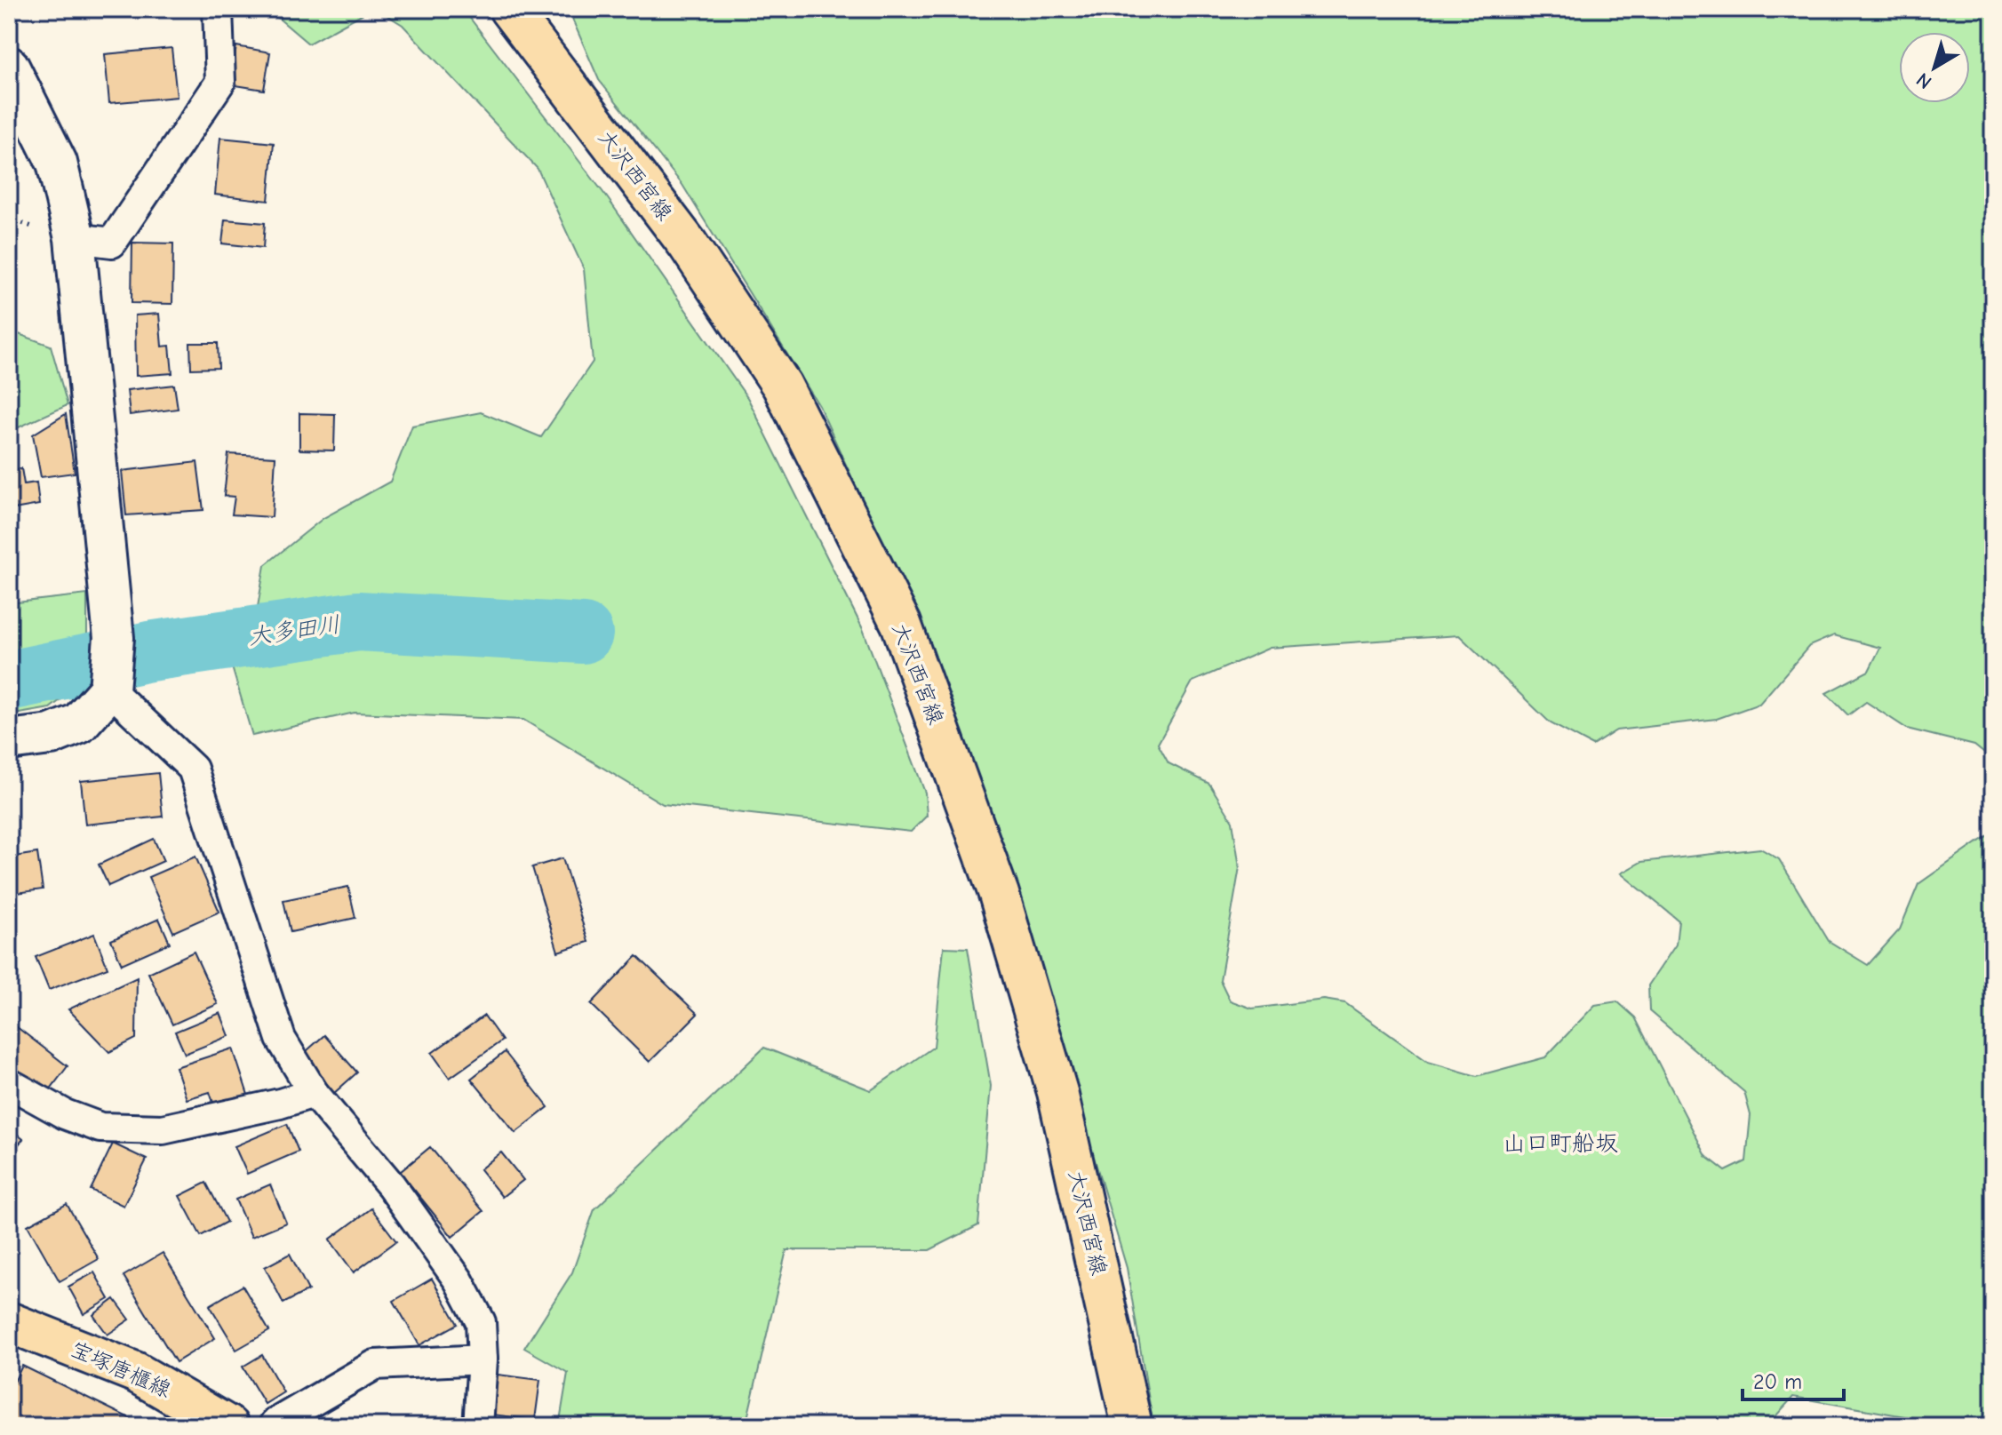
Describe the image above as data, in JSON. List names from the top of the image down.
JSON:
{
  "streets": {
    "main road": ["大沢西宮線", "宝塚唐櫃線"]
  },
  "districts": ["山口町船坂"],
  "water": ["大多田川"],
  "scale_bar": "20 m",
  "north": "bottom left"
}
